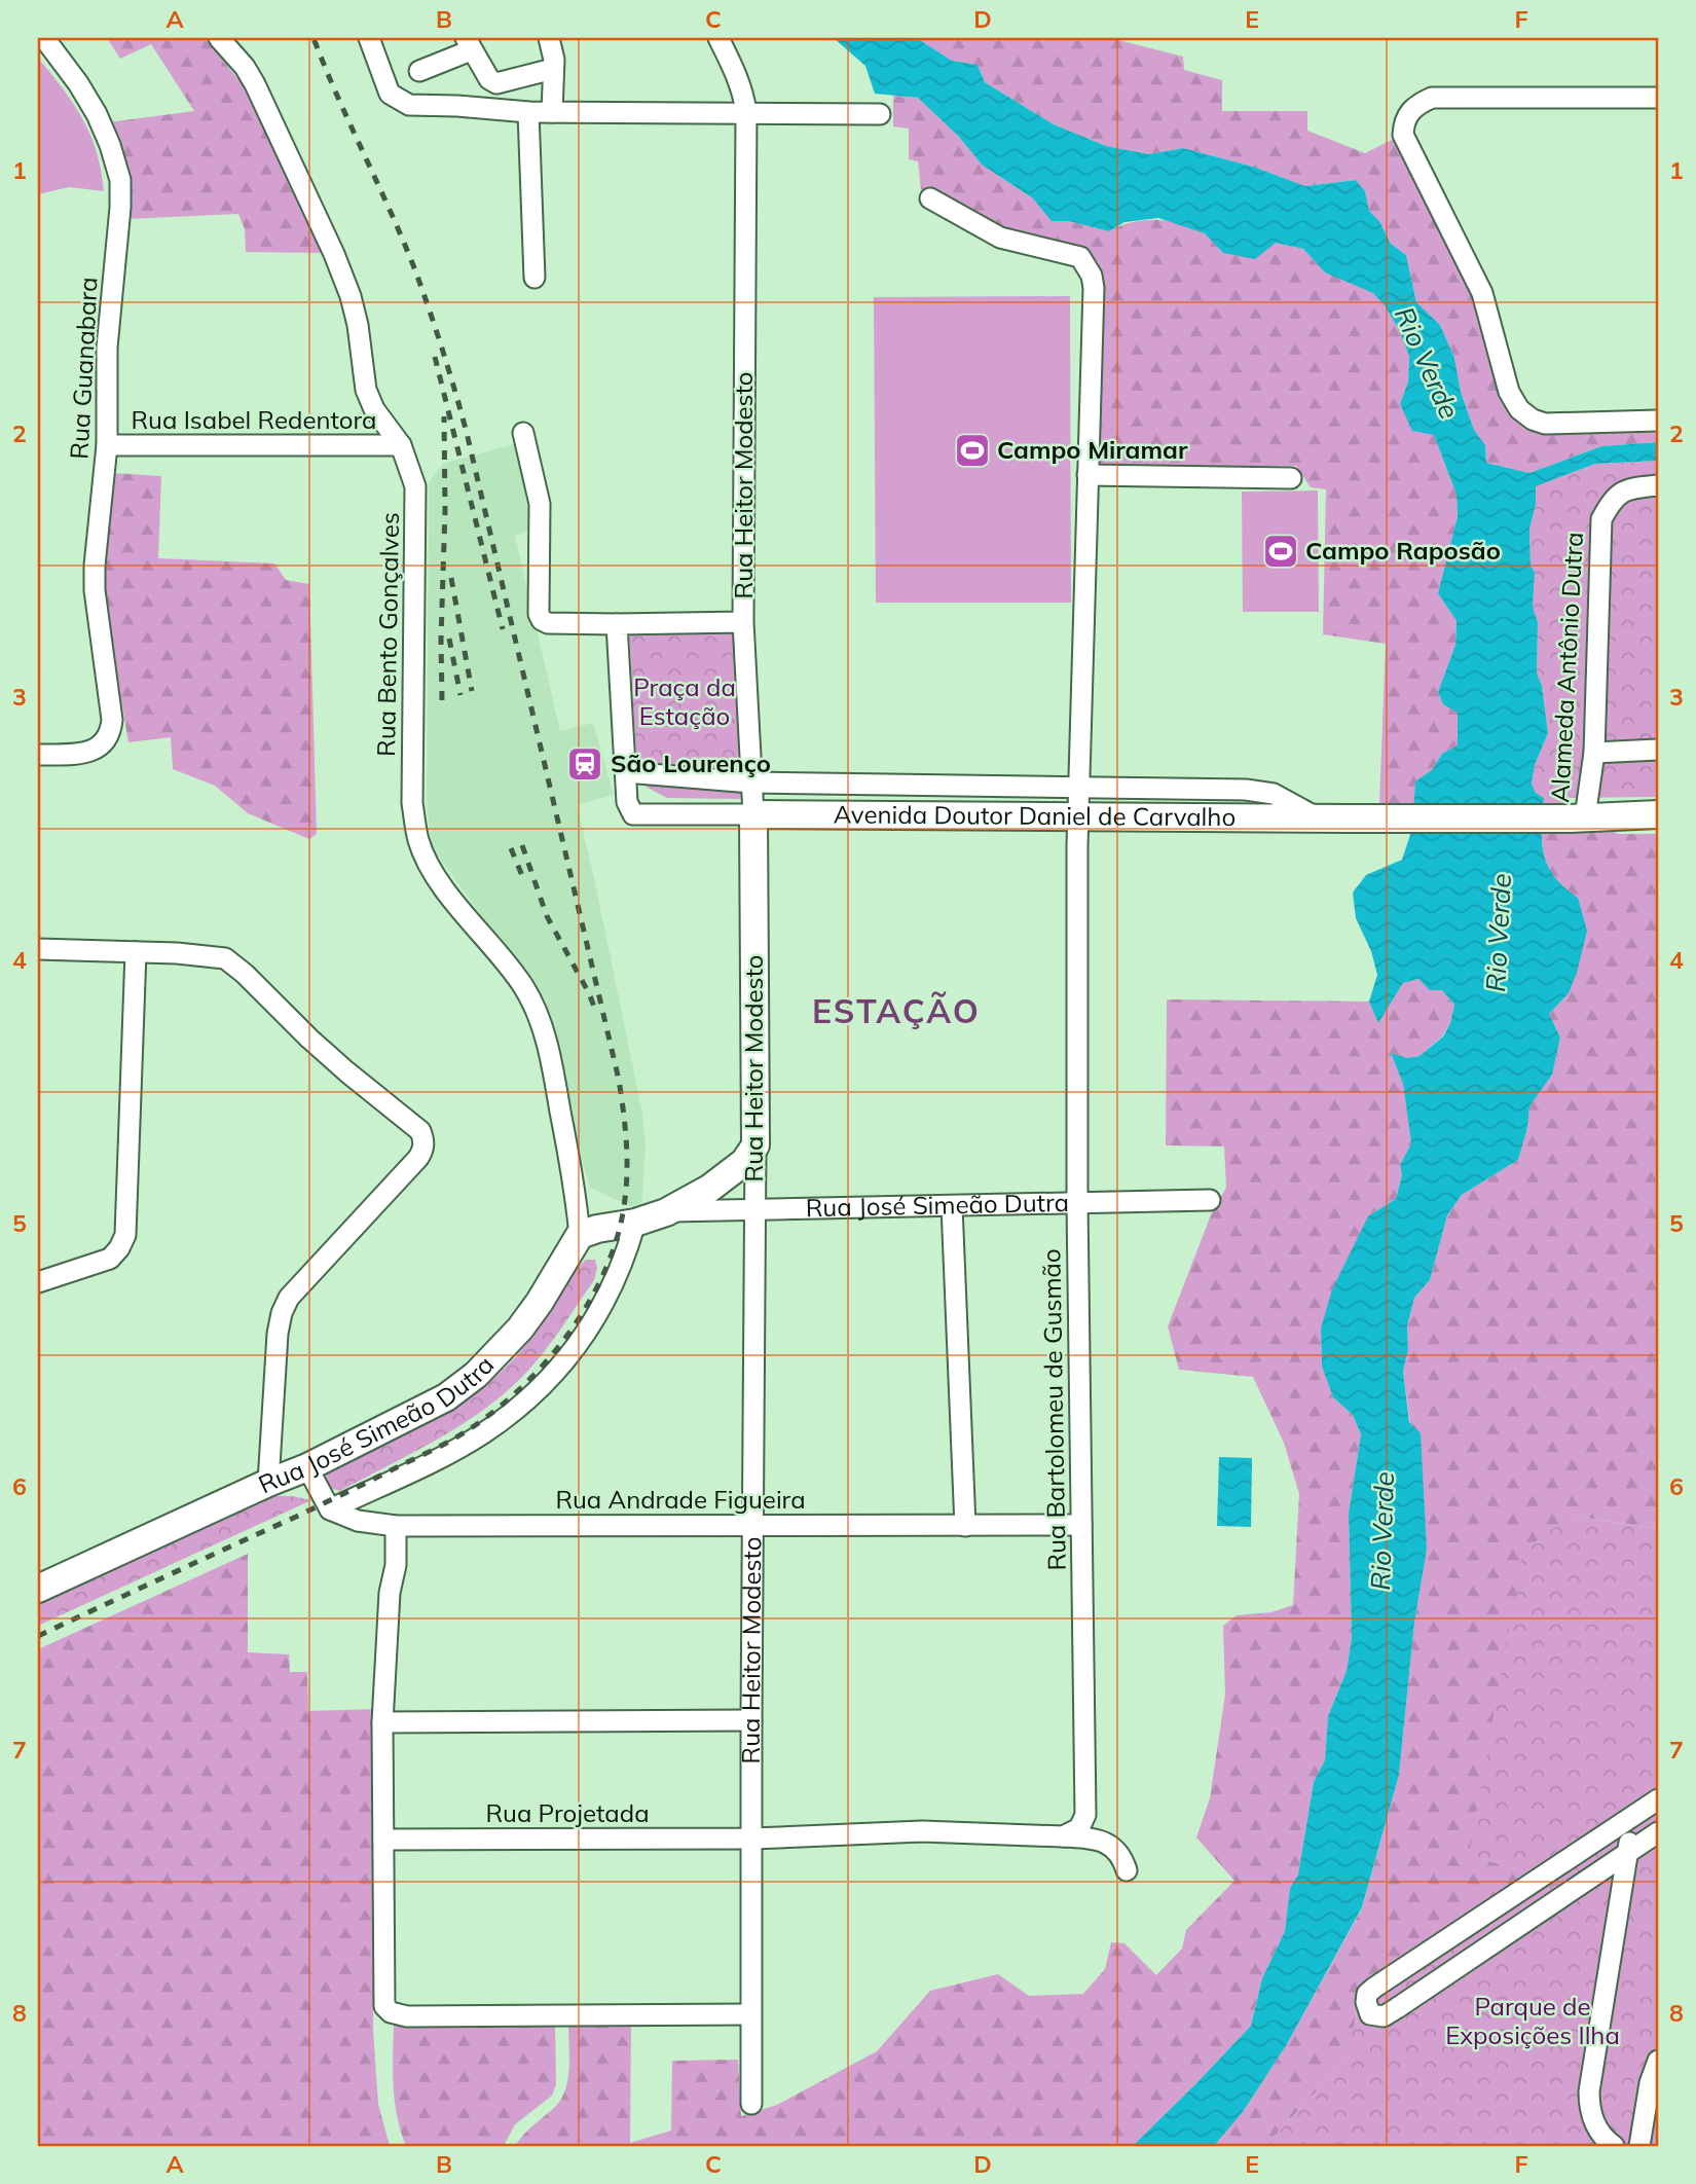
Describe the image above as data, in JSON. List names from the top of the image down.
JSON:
{
  "streets": {
    "main road": ["Rua Heitor Modesto", "Avenida Doutor Daniel de Carvalho", "Rua José Simeão Dutra"],
    "street": [
      "Rua Guanabara",
      "Rua Isabel Redentora",
      "Rua Bento Gonçalves",
      "Alameda Antônio Dutra",
      "Rua Bartolomeu de Gusmão",
      "Rua Andrade Figueira",
      "Rua Projetada"
    ]
  },
  "crossings": [
    ["Rua Guanabara", "Rua Isabel Redentora"],
    ["Rua Isabel Redentora", "Rua Bento Gonçalves"],
    ["Rua Heitor Modesto", "Avenida Doutor Daniel de Carvalho"],
    ["Rua Heitor Modesto", "Rua José Simeão Dutra"],
    ["Rua Heitor Modesto", "Rua Andrade Figueira"],
    ["Rua Heitor Modesto", "Rua Projetada"],
    ["Rua Bento Gonçalves", "Rua José Simeão Dutra"],
    ["Alameda Antônio Dutra", "Avenida Doutor Daniel de Carvalho"],
    ["Avenida Doutor Daniel de Carvalho", "Rua Bartolomeu de Gusmão"],
    ["Rua José Simeão Dutra", "Rua Bartolomeu de Gusmão"],
    ["Rua Bartolomeu de Gusmão", "Rua Andrade Figueira"]
  ],
  "districts": ["ESTAÇÃO"],
  "water": ["Rio Verde"],
  "parks": ["Praça da Estação", "Parque de Exposições Ilha"],
  "places": {
    "sports": ["Campo Miramar", "Campo Raposão"],
    "station": ["São Lourenço"]
  },
  "grid": {
    "columns": [
      "A",
      "B",
      "C",
      "D",
      "E",
      "F"
    ],
    "rows": [
      "1",
      "2",
      "3",
      "4",
      "5",
      "6",
      "7",
      "8"
    ]
  }
}
